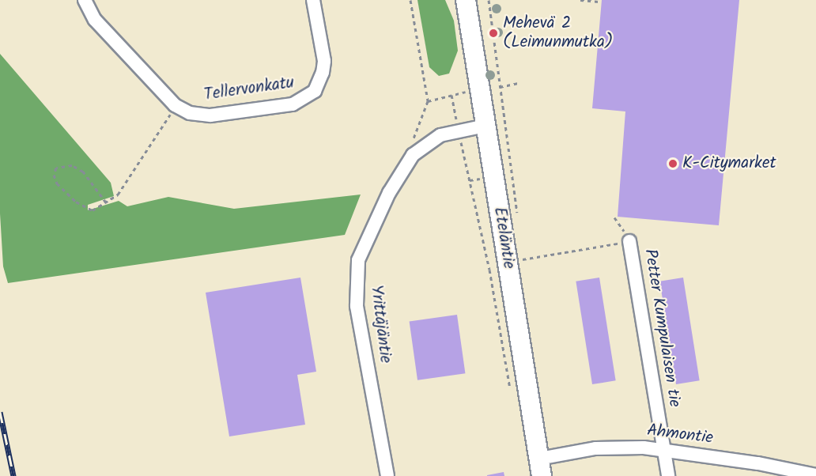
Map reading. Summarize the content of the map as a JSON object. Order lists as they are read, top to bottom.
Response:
{
  "streets": {
    "street": [
      "Tellervonkatu",
      "Eteläntie",
      "Yrittäjäntie",
      "Petter Kumpulaisen tie",
      "Ahmontie"
    ]
  },
  "crossings": [
    ["Eteläntie", "Yrittäjäntie"],
    ["Eteläntie", "Ahmontie"],
    ["Petter Kumpulaisen tie", "Ahmontie"]
  ],
  "places": ["Mehevä 2 (Leimunmutka)", "K-Citymarket"]
}
